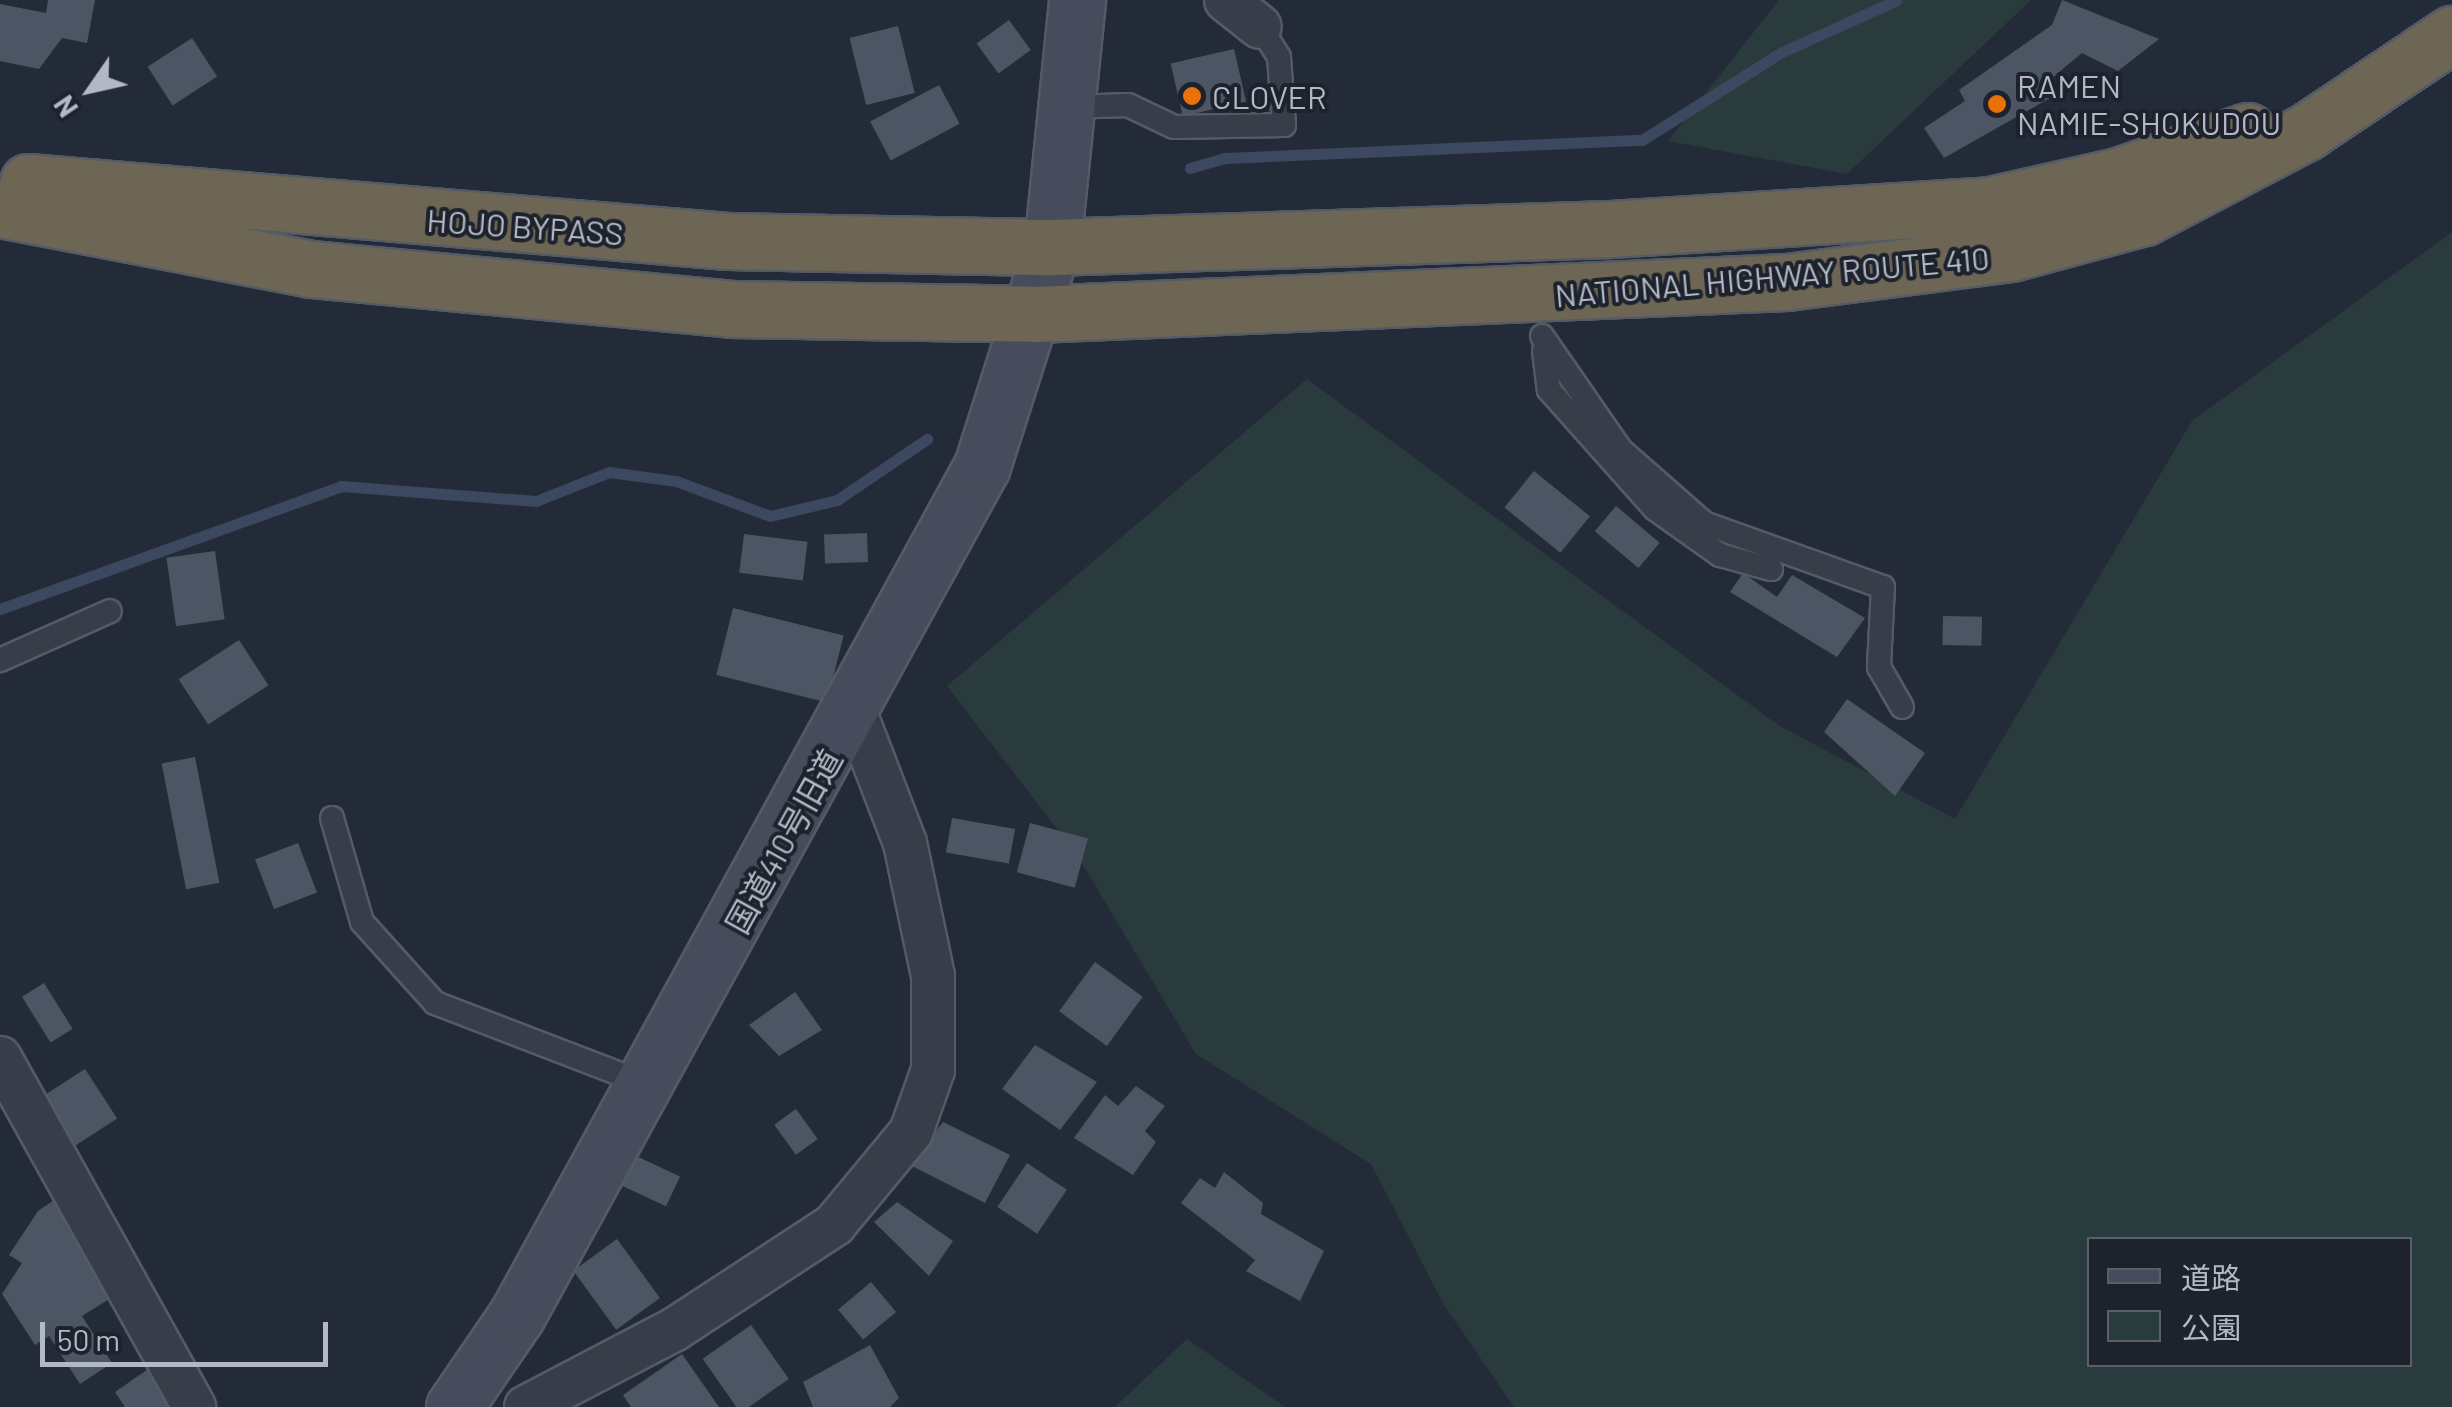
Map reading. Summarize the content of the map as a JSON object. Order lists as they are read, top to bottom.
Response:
{
  "streets": {
    "highway": ["HOJO BYPASS", "NATIONAL HIGHWAY ROUTE 410"],
    "street": ["国道410号旧道"]
  },
  "crossings": [
    ["HOJO BYPASS", "NATIONAL HIGHWAY ROUTE 410"],
    ["HOJO BYPASS", "国道410号旧道"],
    ["NATIONAL HIGHWAY ROUTE 410", "国道410号旧道"]
  ],
  "places": ["CLOVER", "RAMEN NAMIE-SHOKUDOU"],
  "legend": ["道路", "公園"],
  "scale_bar": "50 m",
  "north": "bottom left"
}
